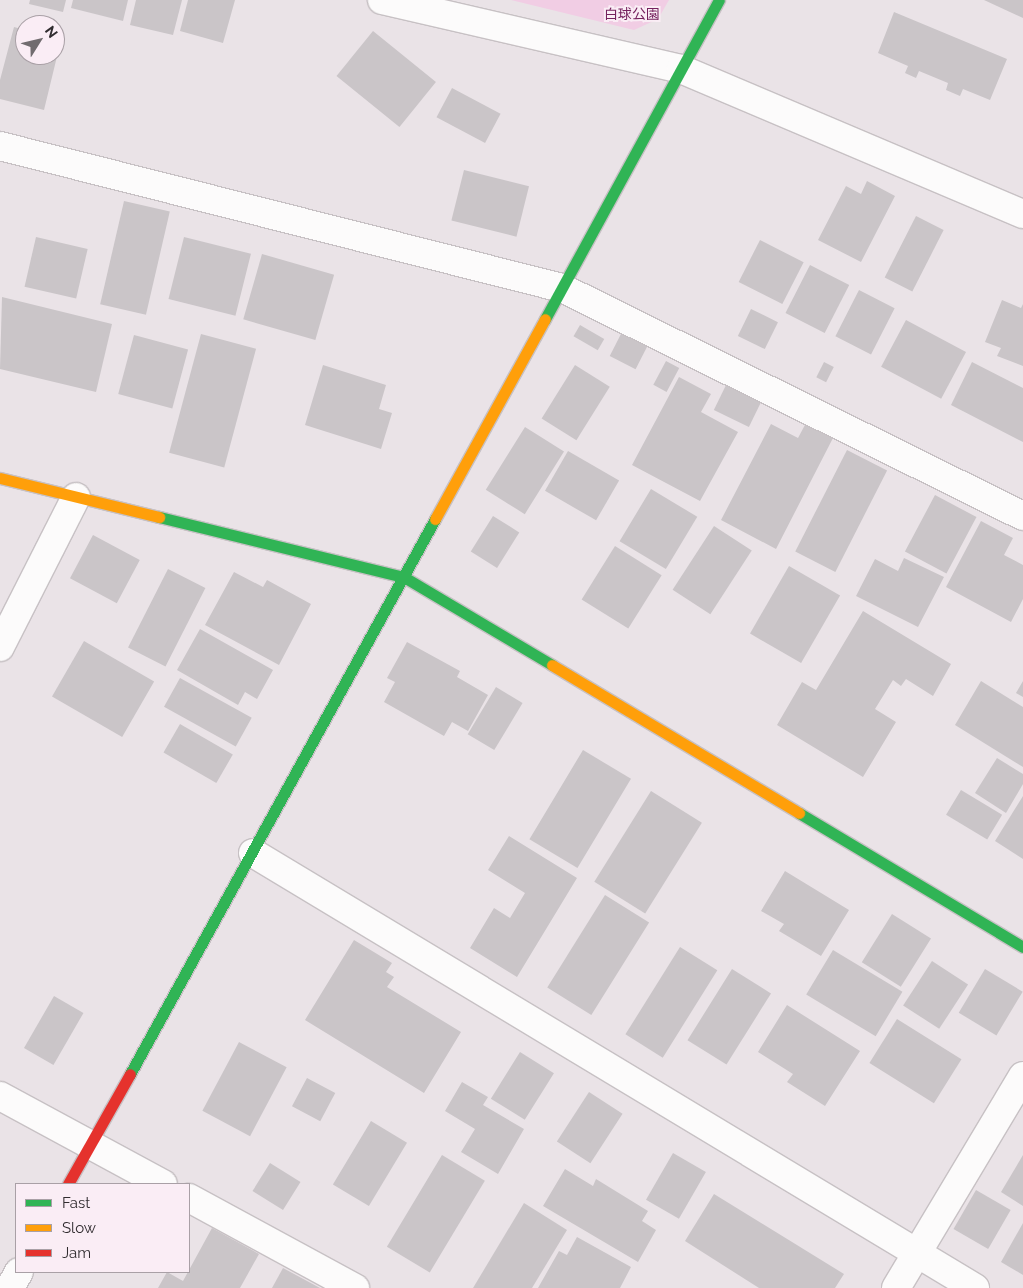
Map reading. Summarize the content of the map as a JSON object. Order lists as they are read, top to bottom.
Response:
{
  "parks": ["白球公園"],
  "legend": ["Fast", "Slow", "Jam"],
  "north": "top right"
}
